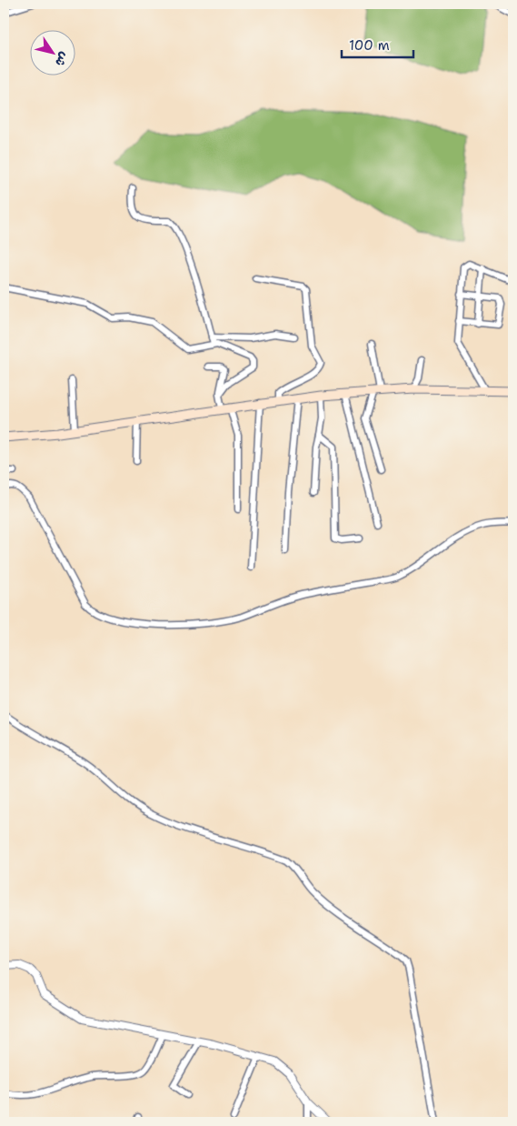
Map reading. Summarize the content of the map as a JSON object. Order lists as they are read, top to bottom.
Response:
{
  "scale_bar": "100 m",
  "north": "bottom right"
}
